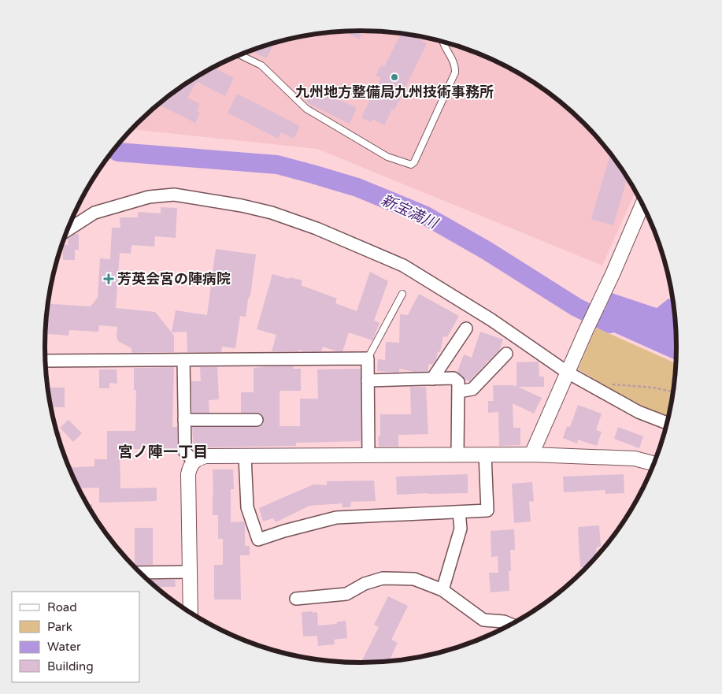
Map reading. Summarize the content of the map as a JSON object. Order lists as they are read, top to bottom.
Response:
{
  "districts": ["宮ノ陣一丁目"],
  "water": ["新宝満川"],
  "places": {
    "other": ["九州地方整備局九州技術事務所"],
    "health": ["芳英会宮の陣病院"]
  },
  "legend": [
    "Road",
    "Park",
    "Water",
    "Building"
  ]
}
